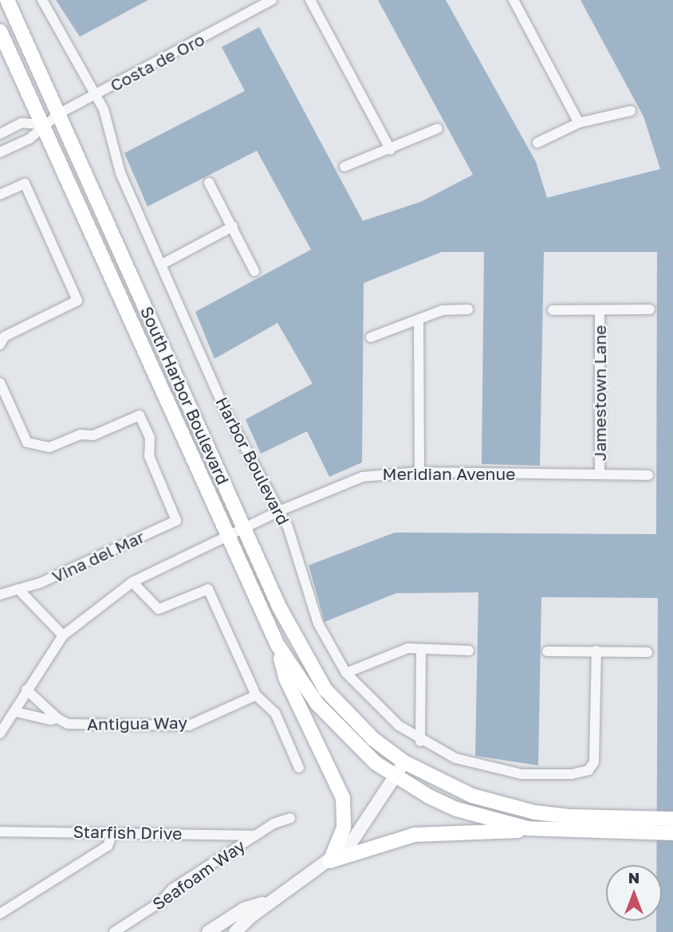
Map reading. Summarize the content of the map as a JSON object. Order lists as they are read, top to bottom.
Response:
{
  "streets": {
    "main road": ["South Harbor Boulevard"],
    "street": [
      "Costa de Oro",
      "Jamestown Lane",
      "Harbor Boulevard",
      "Meridian Avenue",
      "Vina del Mar",
      "Antigua Way",
      "Starfish Drive",
      "Seafoam Way"
    ]
  },
  "crossings": [
    ["Costa de Oro", "South Harbor Boulevard"],
    ["Costa de Oro", "Harbor Boulevard"],
    ["Jamestown Lane", "Meridian Avenue"],
    ["South Harbor Boulevard", "Meridian Avenue"],
    ["Harbor Boulevard", "Meridian Avenue"],
    ["Meridian Avenue", "Antigua Way"],
    ["Starfish Drive", "Seafoam Way"]
  ],
  "north": "top"
}
